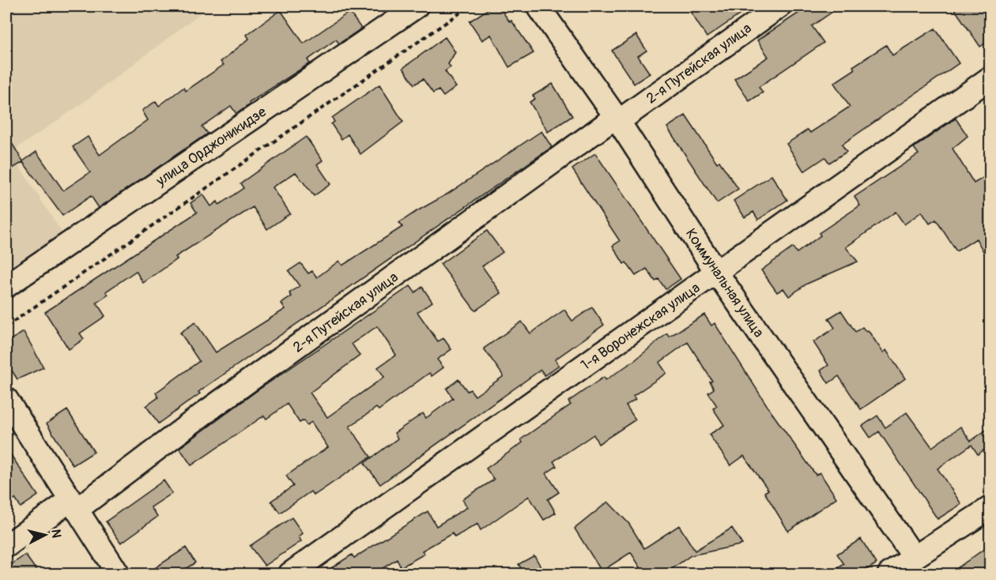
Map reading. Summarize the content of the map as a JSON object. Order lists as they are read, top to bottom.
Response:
{
  "streets": {
    "street": [
      "2-я Путейская улица",
      "улица Орджоникидзе",
      "Коммунальная улица",
      "1-я Воронежская улица"
    ]
  },
  "crossings": [
    ["2-я Путейская улица", "Коммунальная улица"],
    ["Коммунальная улица", "1-я Воронежская улица"]
  ],
  "north": "right"
}
